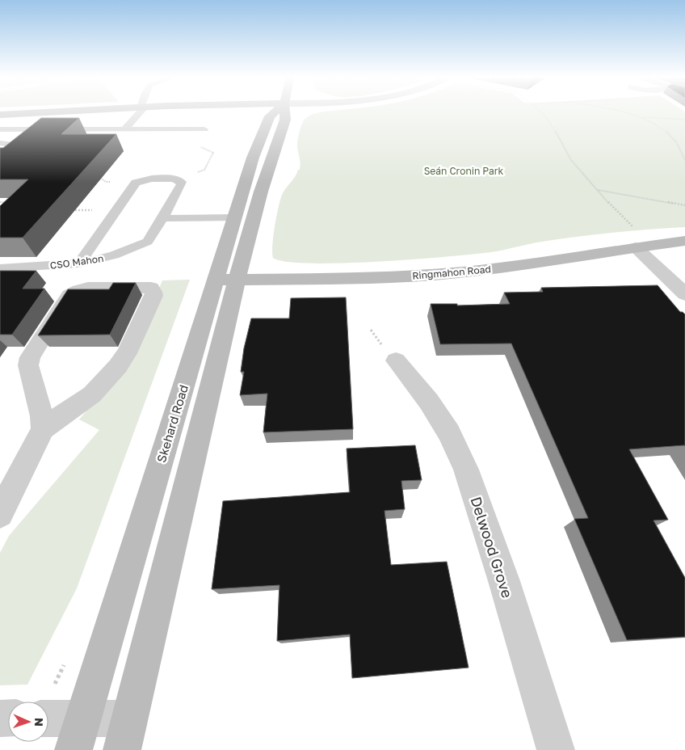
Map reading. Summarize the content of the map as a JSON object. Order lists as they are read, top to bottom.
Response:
{
  "streets": {
    "street": ["Ringmahon Road", "Skehard Road", "Delwood Grove"],
    "lane": ["CSO Mahon"]
  },
  "crossings": [
    ["Ringmahon Road", "Skehard Road"]
  ],
  "parks": ["Seán Cronin Park"],
  "north": "right"
}
